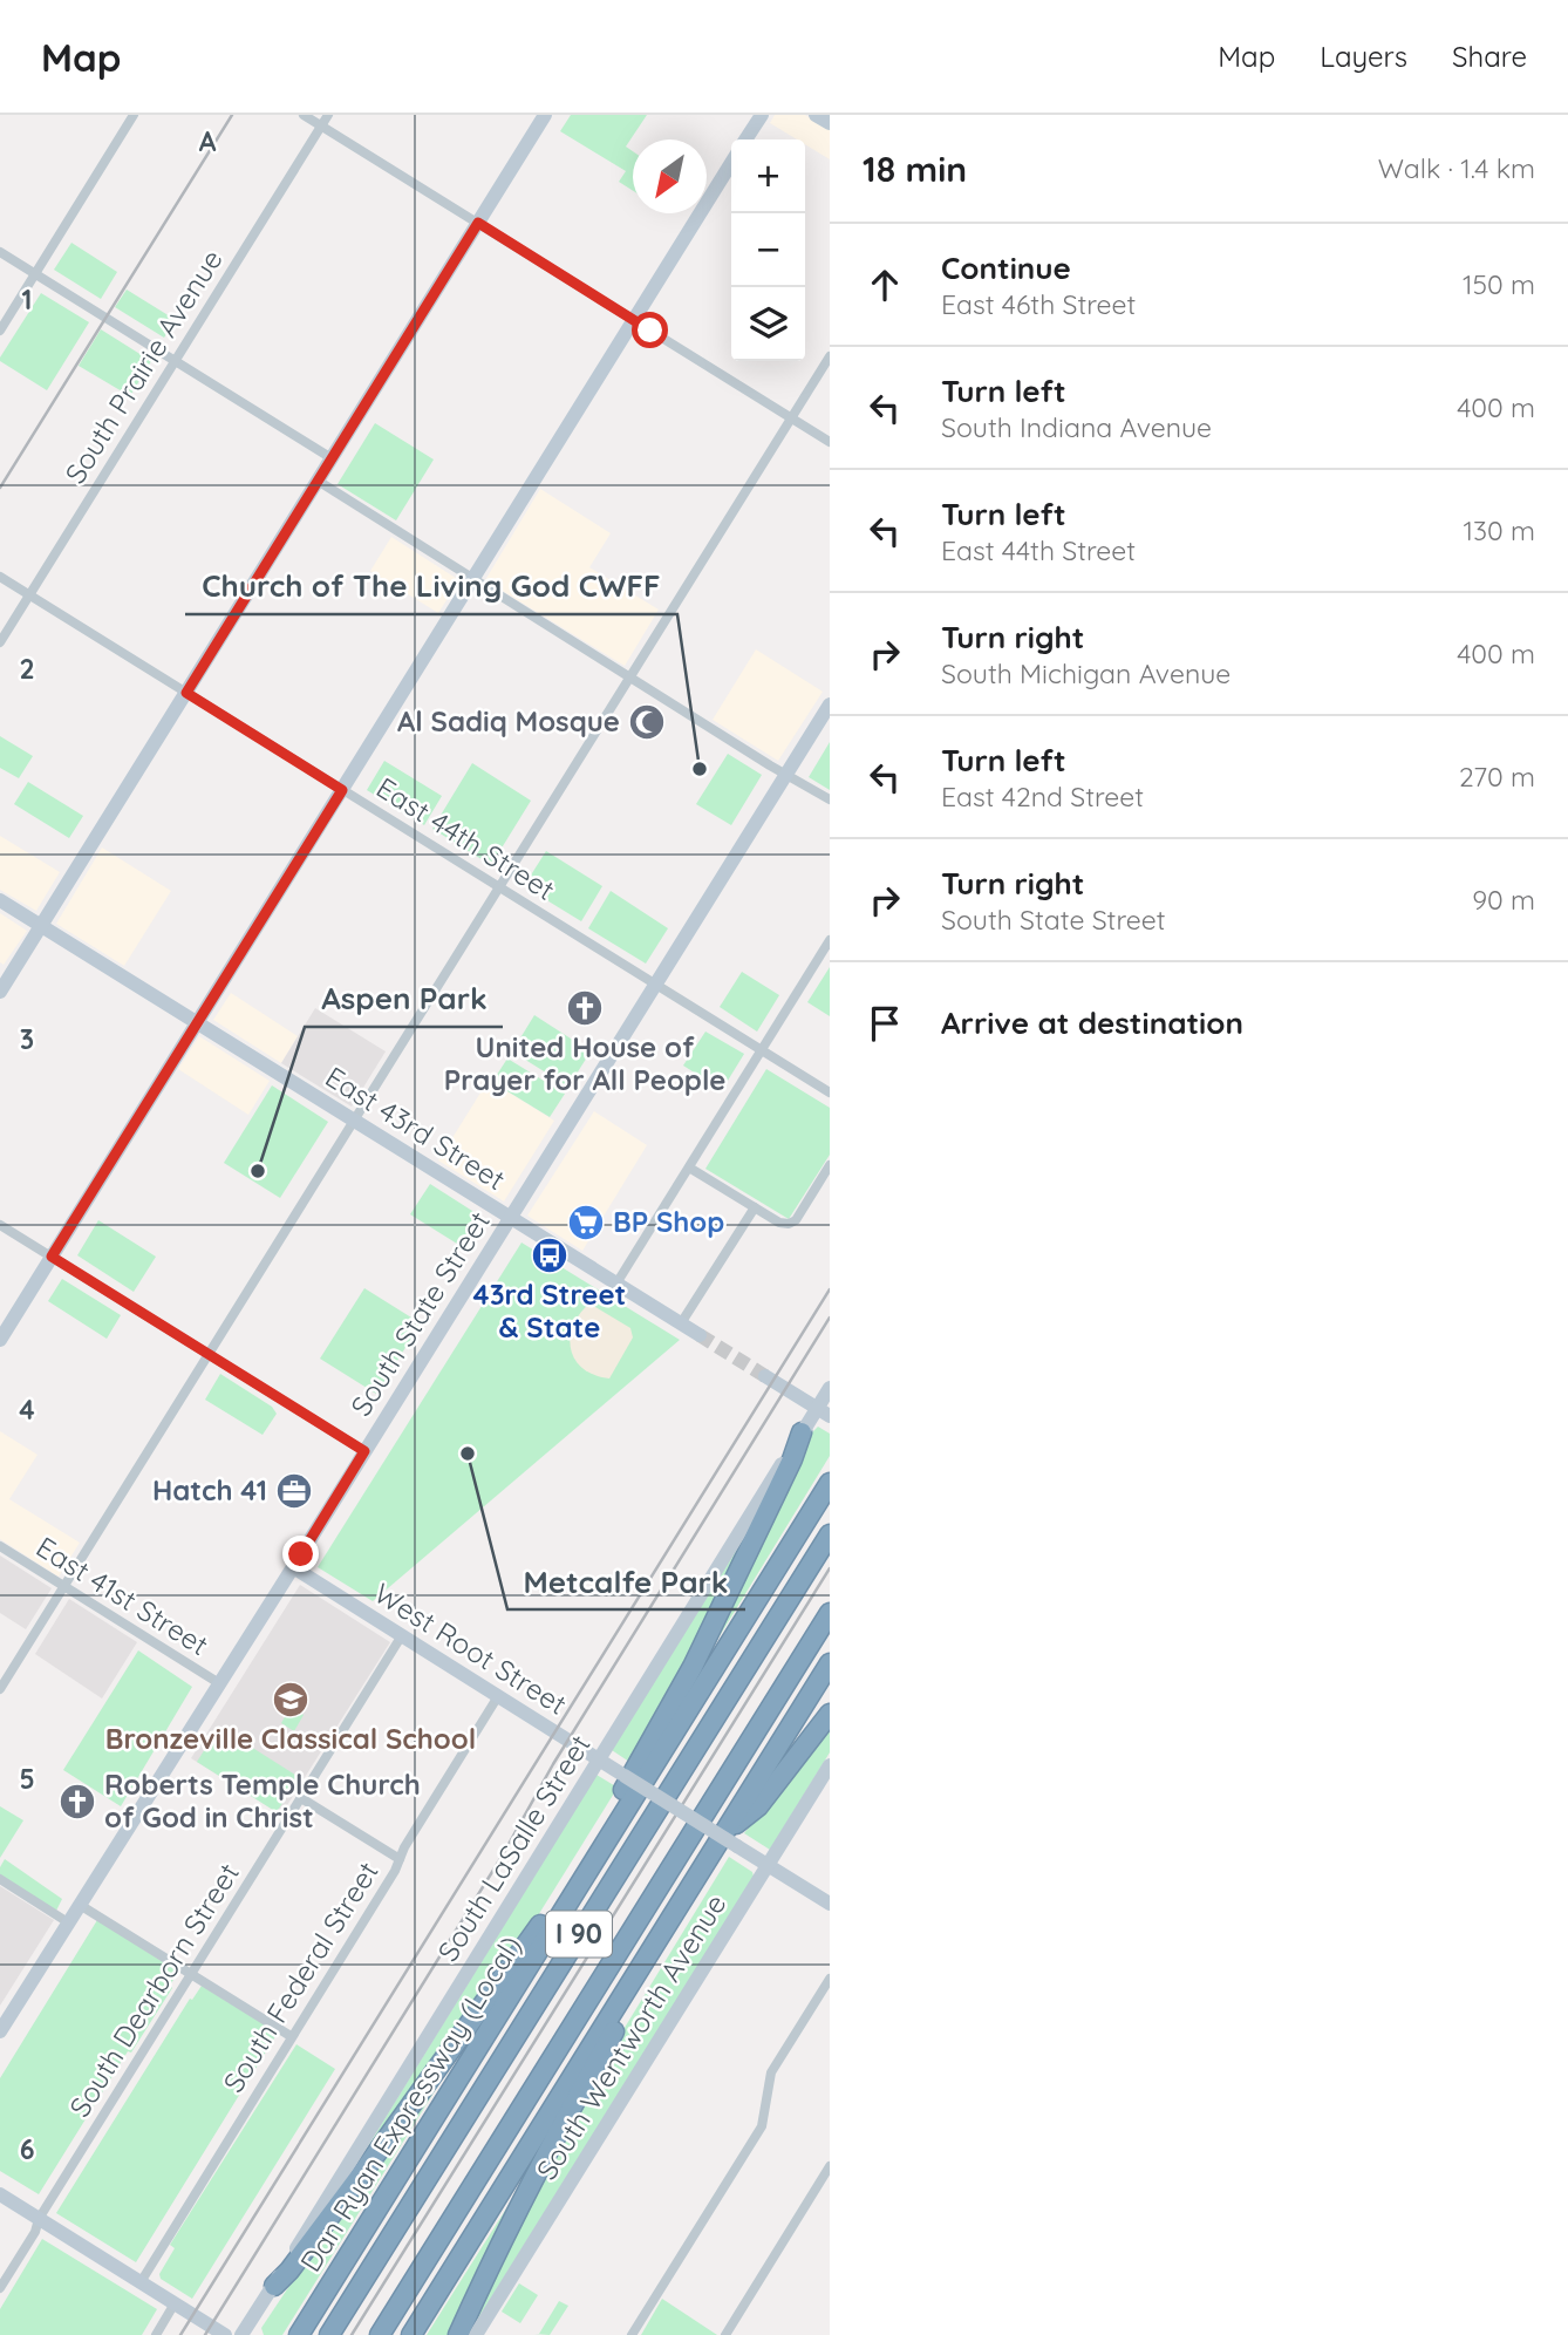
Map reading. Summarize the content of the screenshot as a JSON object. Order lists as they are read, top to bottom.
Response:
{
  "streets": {
    "highway": ["I 90", "Dan Ryan Expressway (Local)"],
    "street": [
      "South Prairie Avenue",
      "East 44th Street",
      "East 43rd Street",
      "South State Street",
      "East 41st Street",
      "West Root Street",
      "South LaSalle Street",
      "South Federal Street",
      "South Dearborn Street",
      "South Wentworth Avenue"
    ]
  },
  "crossings": [
    ["South Prairie Avenue", "East 44th Street"],
    ["East 44th Street", "South State Street"],
    ["East 43rd Street", "South State Street"],
    ["South State Street", "East 41st Street"],
    ["South State Street", "West Root Street"],
    ["West Root Street", "South LaSalle Street"],
    ["West Root Street", "I 90"],
    ["West Root Street", "South Federal Street"],
    ["West Root Street", "South Dearborn Street"],
    ["West Root Street", "South Wentworth Avenue"]
  ],
  "places": {
    "mosque": ["Al Sadiq Mosque"],
    "other": ["Church of The Living God CWFF", "Aspen Park", "Metcalfe Park"],
    "church": ["United House of Prayer for All People", "Roberts Temple Church of God in Christ"],
    "supermarket": ["BP Shop"],
    "bus stop": ["43rd Street & State"],
    "office": ["Hatch 41"],
    "school or university": ["Bronzeville Classical School"]
  },
  "north": "bottom left",
  "page": {
    "header": "Map",
    "nav": ["Map", "Layers", "Share"],
    "heading": ["18 min", "Walk · 1.4 km"],
    "map_buttons": ["+", "−"],
    "list": [
      ["Continue", "East 46th Street", "150 m"],
      ["Turn left", "South Indiana Avenue", "400 m"],
      ["Turn left", "East 44th Street", "130 m"],
      ["Turn right", "South Michigan Avenue", "400 m"],
      ["Turn left", "East 42nd Street", "270 m"],
      ["Turn right", "South State Street", "90 m"],
      "Arrive at destination"
    ]
  },
  "grid": {
    "columns": ["A"],
    "rows": [
      "1",
      "2",
      "3",
      "4",
      "5",
      "6"
    ]
  }
}
